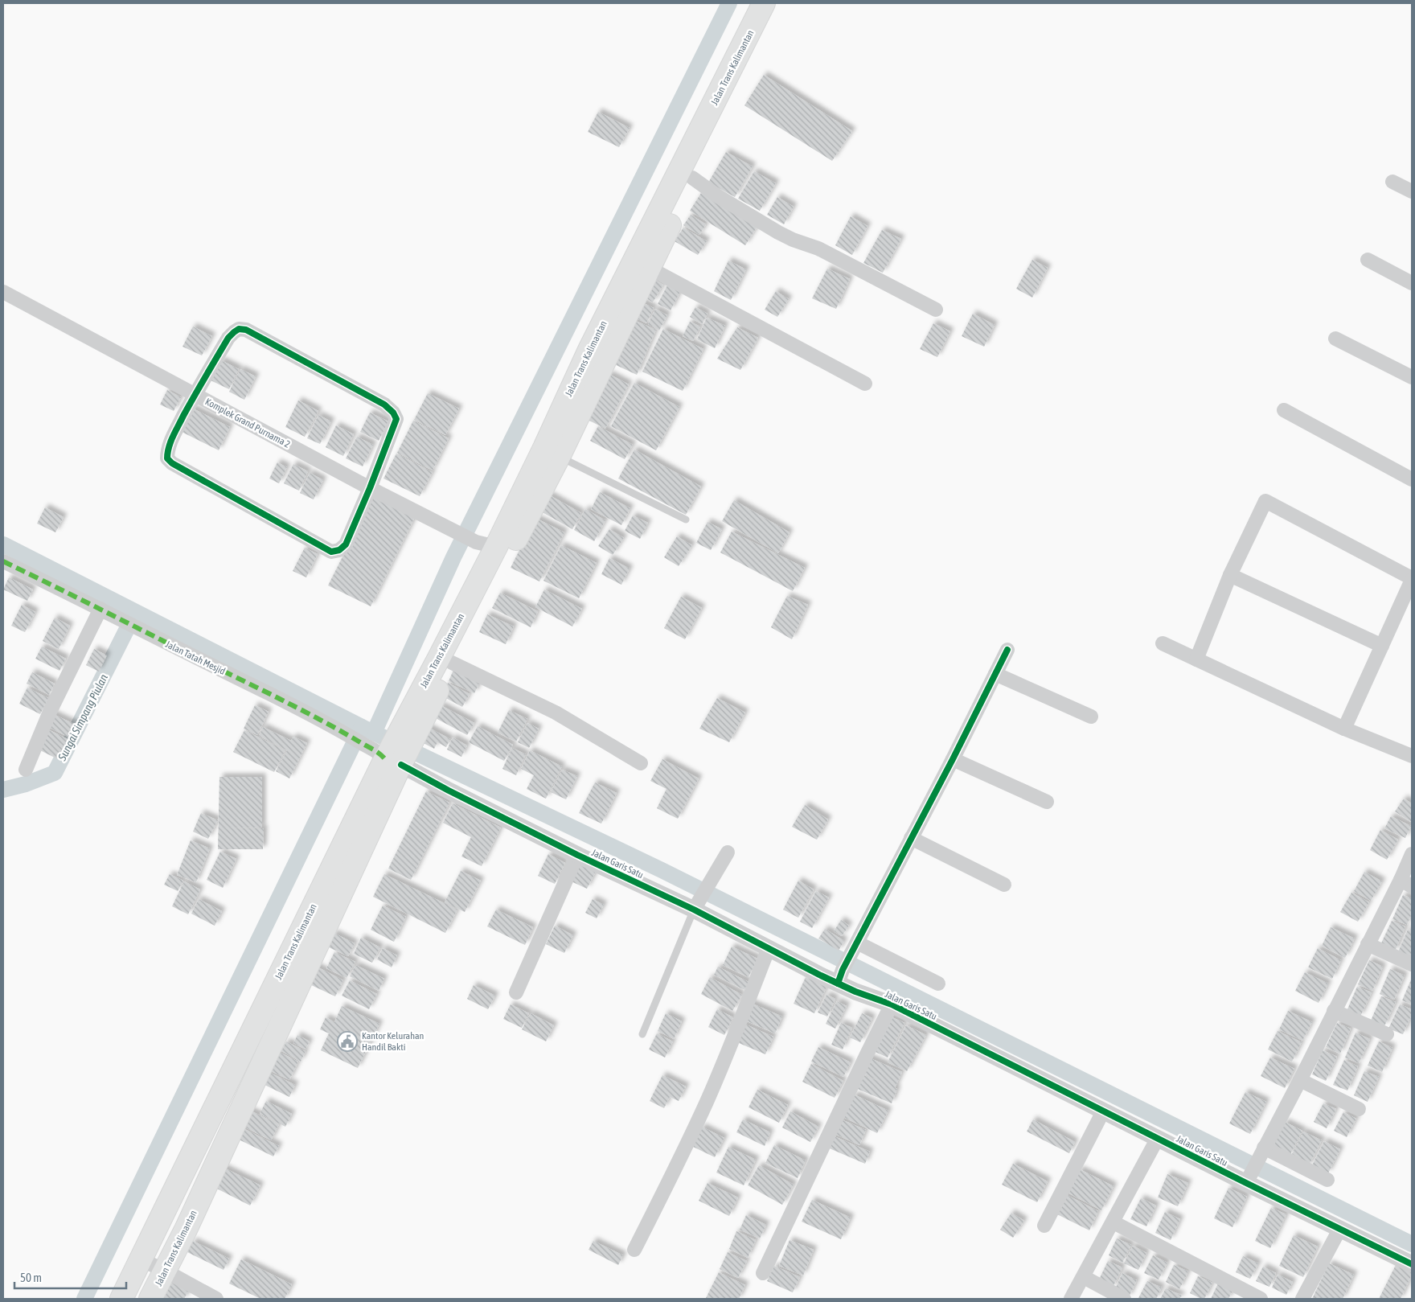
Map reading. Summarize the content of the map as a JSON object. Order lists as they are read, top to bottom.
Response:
{
  "streets": {
    "highway": ["Jalan Trans Kalimantan"],
    "street": ["Komplek Grand Purnama 2", "Jalan Tatah Mesjid", "Jalan Garis Satu"]
  },
  "crossings": [
    ["Jalan Trans Kalimantan", "Komplek Grand Purnama 2"],
    ["Jalan Trans Kalimantan", "Jalan Tatah Mesjid"],
    ["Jalan Trans Kalimantan", "Jalan Garis Satu"],
    ["Jalan Tatah Mesjid", "Jalan Garis Satu"]
  ],
  "water": ["Sungai Simpang Piulan"],
  "places": {
    "public building": ["Kantor Kelurahan Handil Bakti"]
  },
  "scale_bar": "50 m"
}
